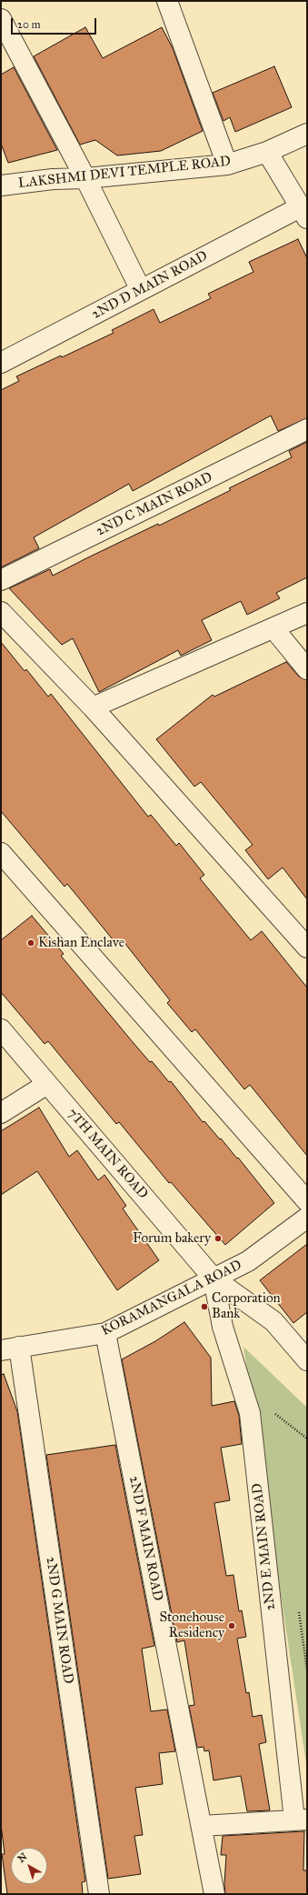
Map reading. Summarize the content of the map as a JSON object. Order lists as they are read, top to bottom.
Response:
{
  "streets": {
    "street": [
      "LAKSHMI DEVI TEMPLE ROAD",
      "2ND D MAIN ROAD",
      "2ND C MAIN ROAD",
      "7TH MAIN ROAD",
      "KORAMANGALA ROAD",
      "2ND F MAIN ROAD",
      "2ND E MAIN ROAD",
      "2ND G MAIN ROAD"
    ]
  },
  "crossings": [
    ["7TH MAIN ROAD", "KORAMANGALA ROAD"],
    ["7TH MAIN ROAD", "2ND E MAIN ROAD"],
    ["KORAMANGALA ROAD", "2ND F MAIN ROAD"],
    ["KORAMANGALA ROAD", "2ND E MAIN ROAD"],
    ["KORAMANGALA ROAD", "2ND G MAIN ROAD"]
  ],
  "places": [
    "Kishan Enclave",
    "Forum bakery",
    "Corporation Bank",
    "Stonehouse Residency"
  ],
  "scale_bar": "20 m",
  "north": "top left"
}
